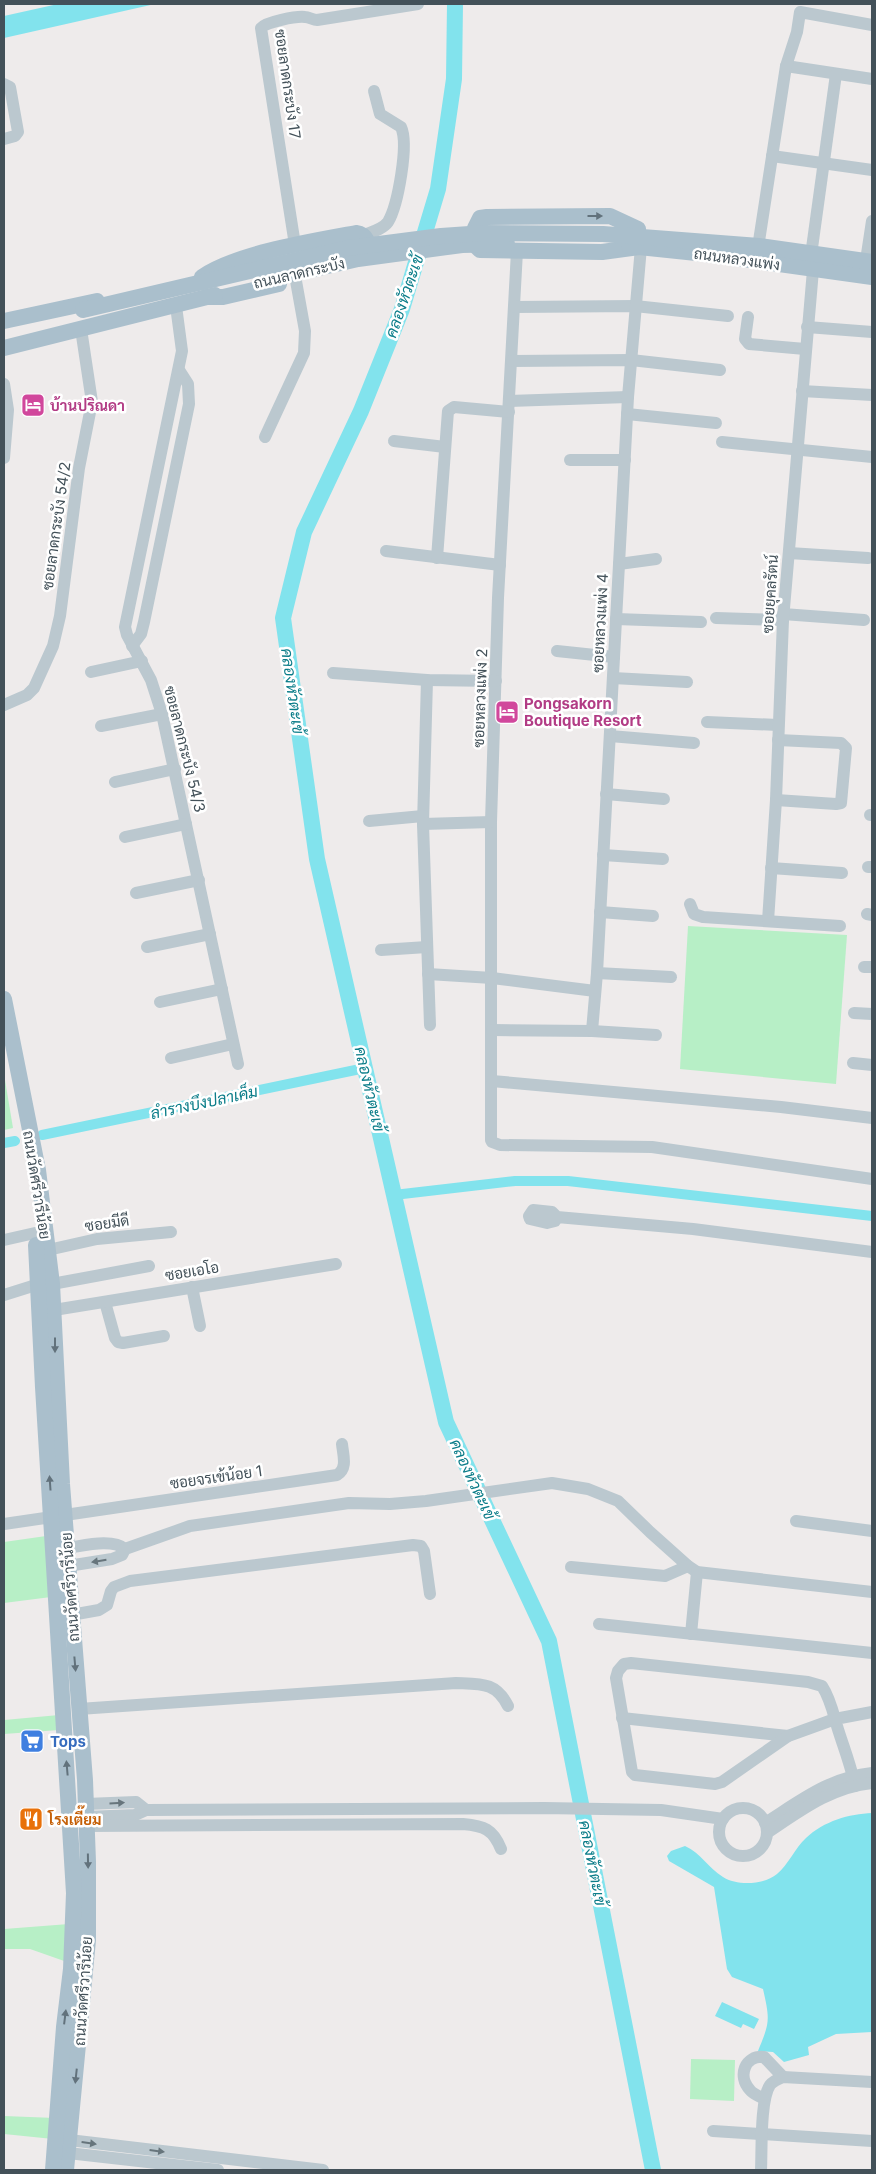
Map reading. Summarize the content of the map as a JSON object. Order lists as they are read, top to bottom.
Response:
{
  "streets": {
    "main road": ["ถนนหลวงแพ่ง", "ถนนลาดกระบัง", "ถนนวัดศรีวารีน้อย"],
    "street": [
      "ซอยลาดกระบัง 17",
      "ซอยลาดกระบัง 54/2",
      "ซอยยุคลรัตน์",
      "ซอยหลวงแพ่ง 4",
      "ซอยหลวงแพ่ง 2",
      "ซอยลาดกระบัง 54/3",
      "ซอยมีดี",
      "ซอยเอโอ",
      "ซอยจรเข้น้อย 1"
    ]
  },
  "crossings": [
    ["ถนนหลวงแพ่ง", "ถนนลาดกระบัง"],
    ["ถนนหลวงแพ่ง", "ซอยยุคลรัตน์"],
    ["ถนนหลวงแพ่ง", "ซอยหลวงแพ่ง 4"],
    ["ถนนลาดกระบัง", "ซอยลาดกระบัง 54/2"],
    ["ถนนลาดกระบัง", "ซอยลาดกระบัง 54/3"],
    ["ถนนวัดศรีวารีน้อย", "ซอยมีดี"],
    ["ถนนวัดศรีวารีน้อย", "ซอยเอโอ"],
    ["ถนนวัดศรีวารีน้อย", "ซอยจรเข้น้อย 1"]
  ],
  "water": ["คลองหัวตะเข้", "ลำรางบึงปลาเค็ม"],
  "places": {
    "hotel": ["บ้านปริณดา", "Pongsakorn Boutique Resort"],
    "supermarket": ["Tops"],
    "restaurant": ["โรงเตี๊ยม"]
  }
}
